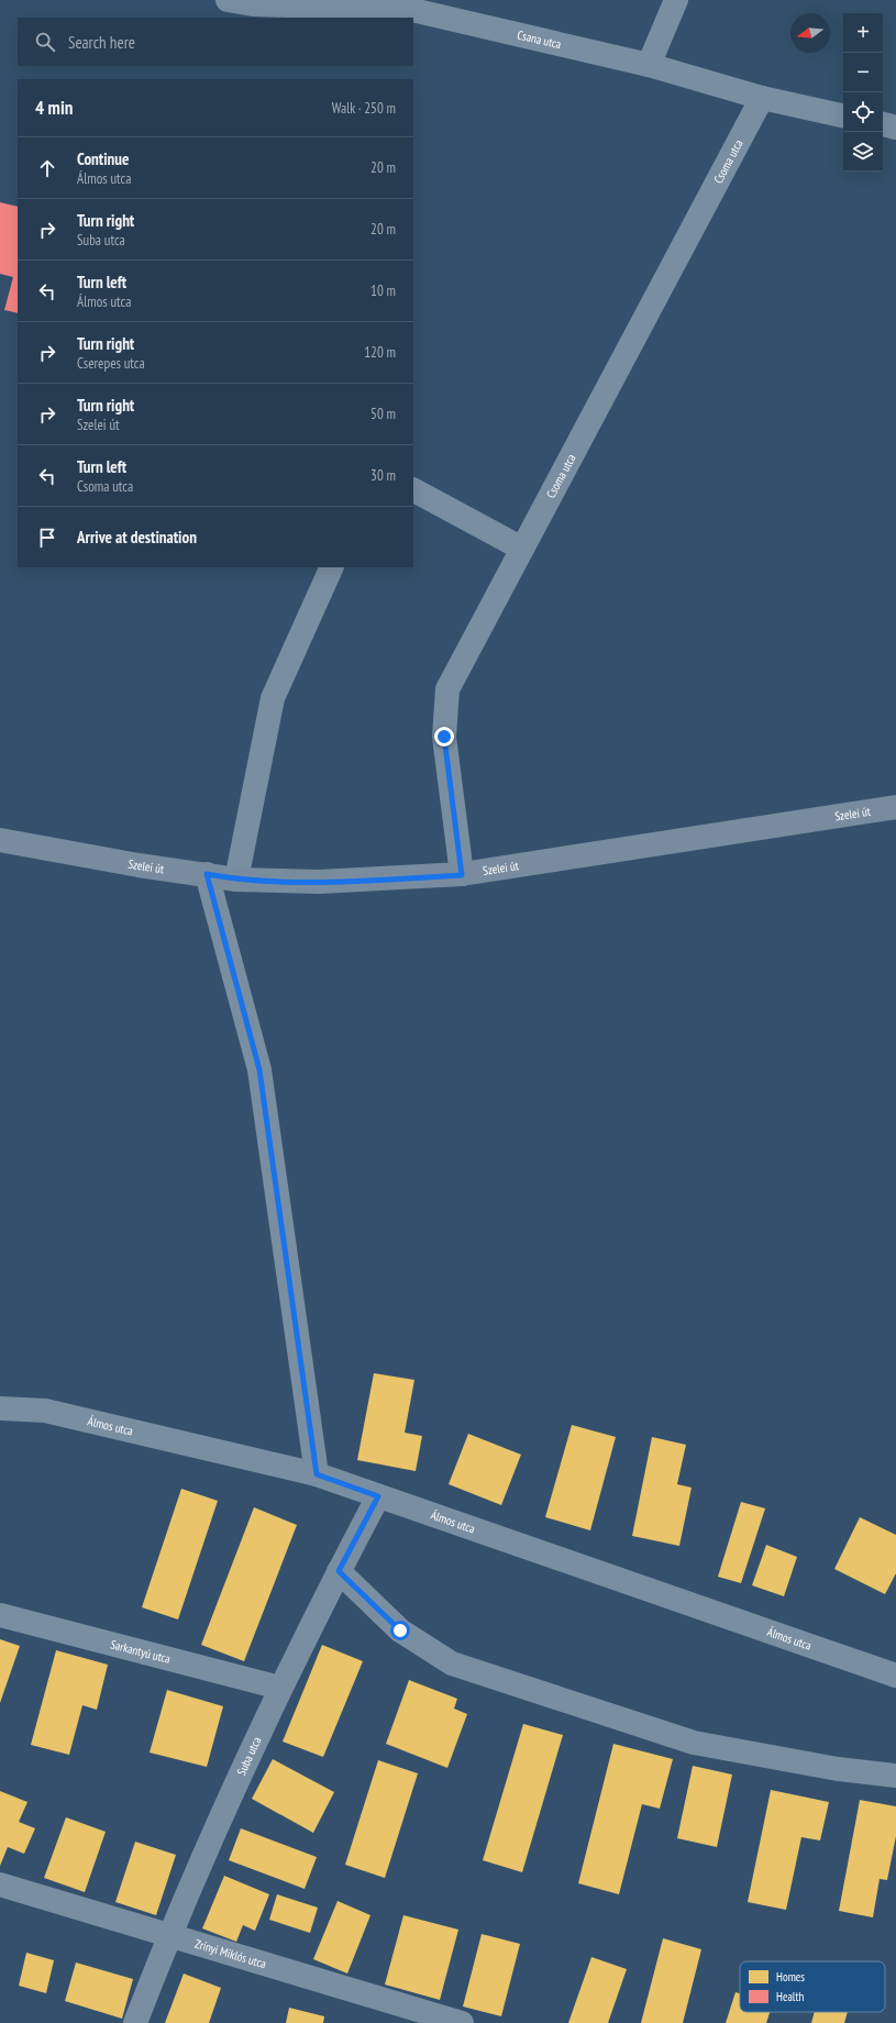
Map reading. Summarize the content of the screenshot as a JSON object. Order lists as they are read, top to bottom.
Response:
{
  "streets": {
    "main road": ["Szelei út"],
    "street": [
      "Csana utca",
      "Csoma utca",
      "Álmos utca",
      "Sarkantyú utca",
      "Suba utca",
      "Zrínyi Miklós utca"
    ]
  },
  "crossings": [
    ["Csana utca", "Csoma utca"],
    ["Csoma utca", "Szelei út"],
    ["Álmos utca", "Suba utca"],
    ["Sarkantyú utca", "Suba utca"],
    ["Suba utca", "Zrínyi Miklós utca"]
  ],
  "legend": ["Homes", "Health"],
  "north": "left",
  "page": {
    "map_buttons": ["+", "−"],
    "search": "Search here",
    "heading": ["4 min", "Walk · 250 m"],
    "list": [
      ["Continue", "Álmos utca", "20 m"],
      ["Turn right", "Suba utca", "20 m"],
      ["Turn left", "Álmos utca", "10 m"],
      ["Turn right", "Cserepes utca", "120 m"],
      ["Turn right", "Szelei út", "50 m"],
      ["Turn left", "Csoma utca", "30 m"],
      "Arrive at destination"
    ]
  }
}
